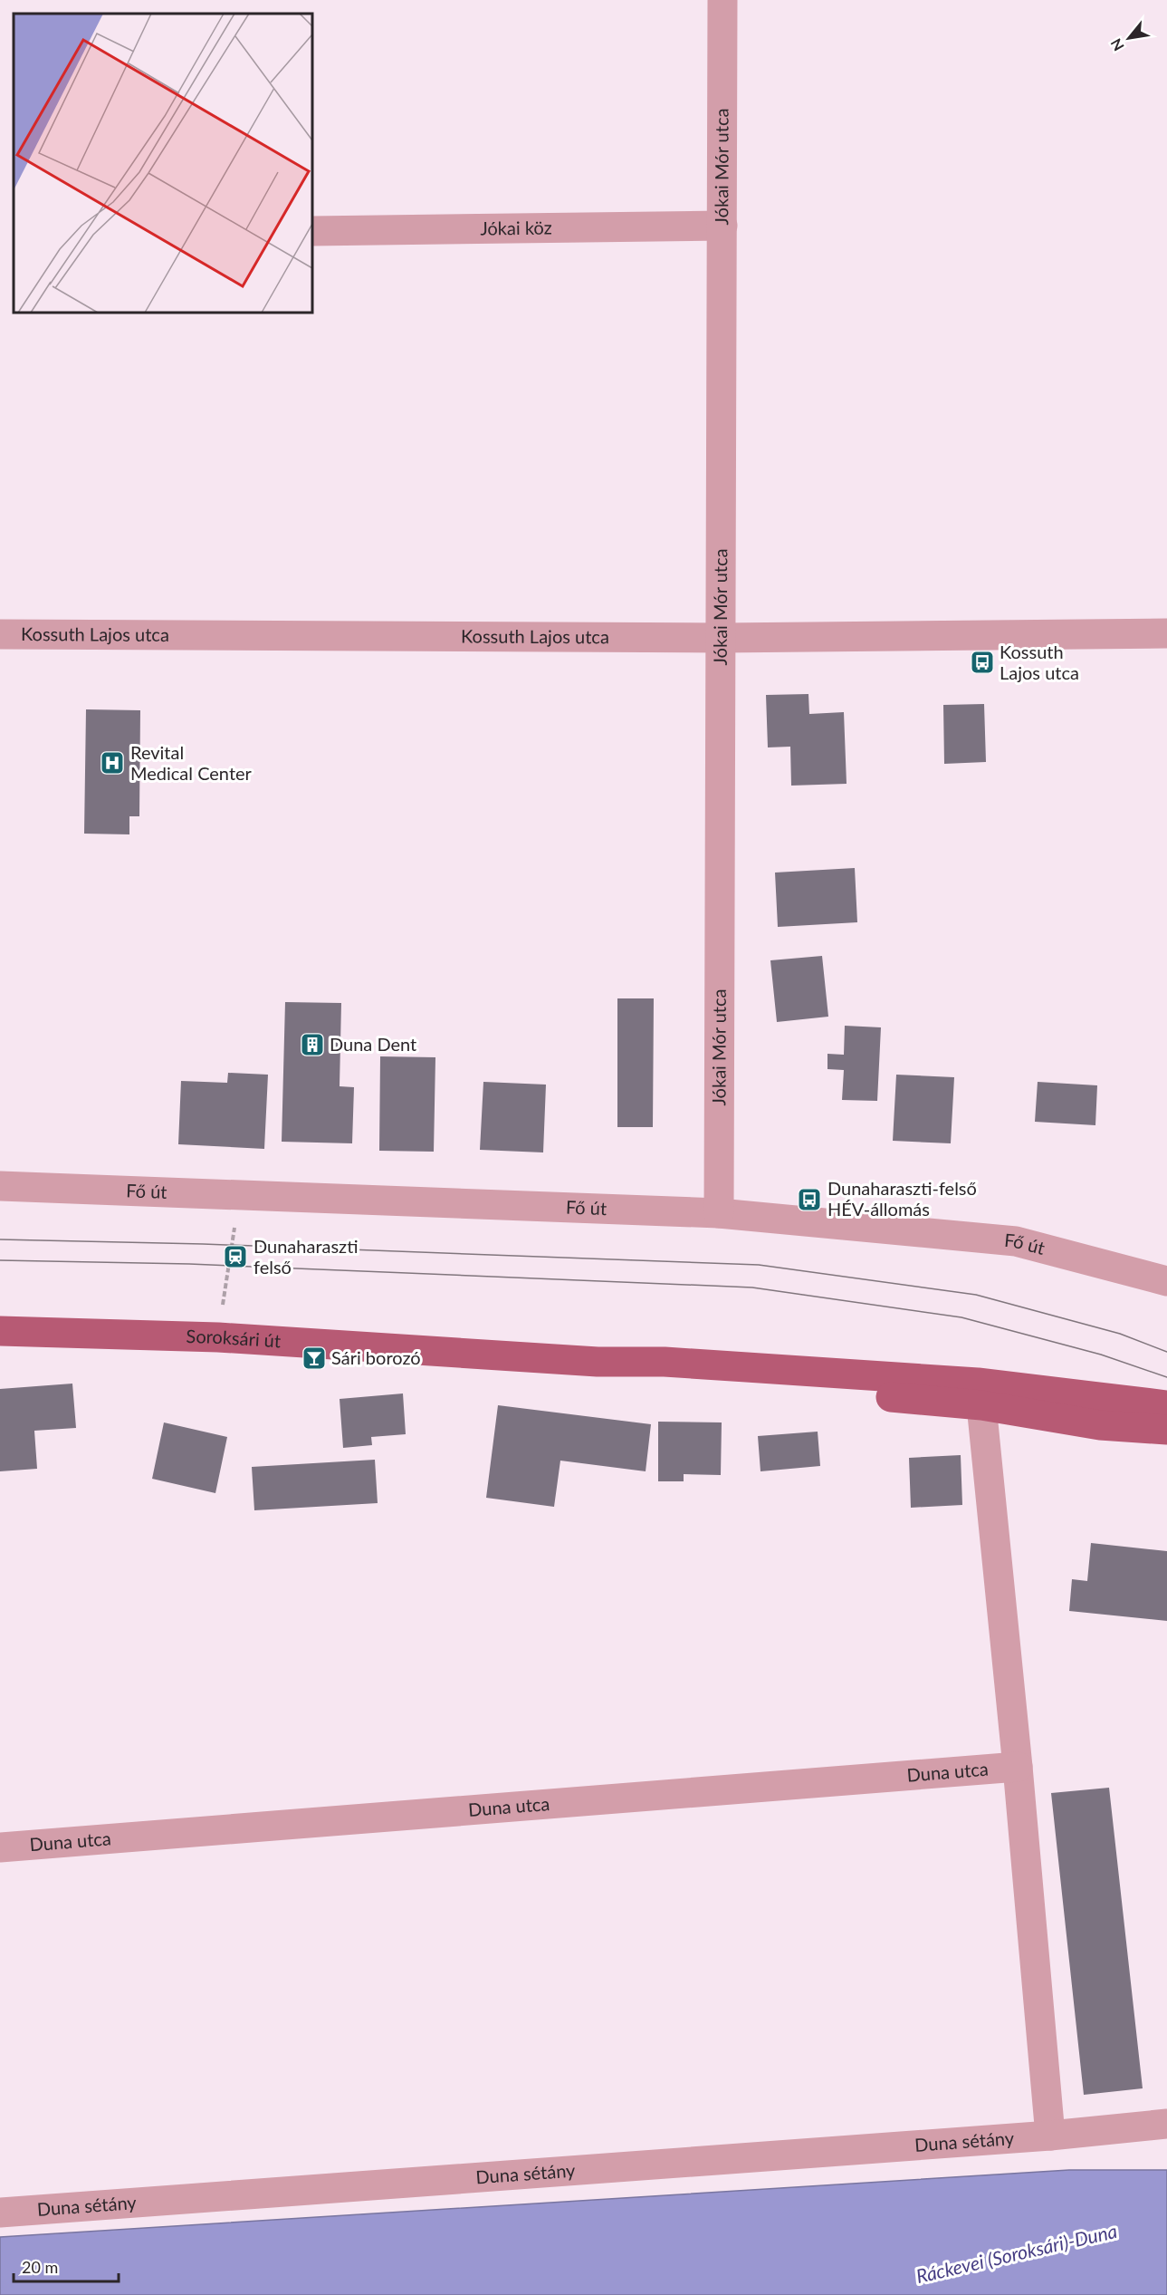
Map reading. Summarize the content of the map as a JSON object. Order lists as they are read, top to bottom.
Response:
{
  "streets": {
    "main road": ["Soroksári út"],
    "street": [
      "Jókai Mór utca",
      "Jókai köz",
      "Kossuth Lajos utca",
      "Fő út",
      "Duna utca",
      "Duna sétány"
    ]
  },
  "crossings": [
    ["Jókai Mór utca", "Jókai köz"],
    ["Jókai Mór utca", "Kossuth Lajos utca"],
    ["Jókai Mór utca", "Fő út"]
  ],
  "water": ["Ráckevei (Soroksári)-Duna"],
  "places": {
    "bus stop": ["Kossuth Lajos utca", "Dunaharaszti-felső HÉV-állomás"],
    "hospital": ["Revital Medical Center"],
    "building": ["Duna Dent"],
    "station": ["Dunaharaszti felső"],
    "bar": ["Sári borozó"]
  },
  "scale_bar": "20 m",
  "north": "bottom left"
}
